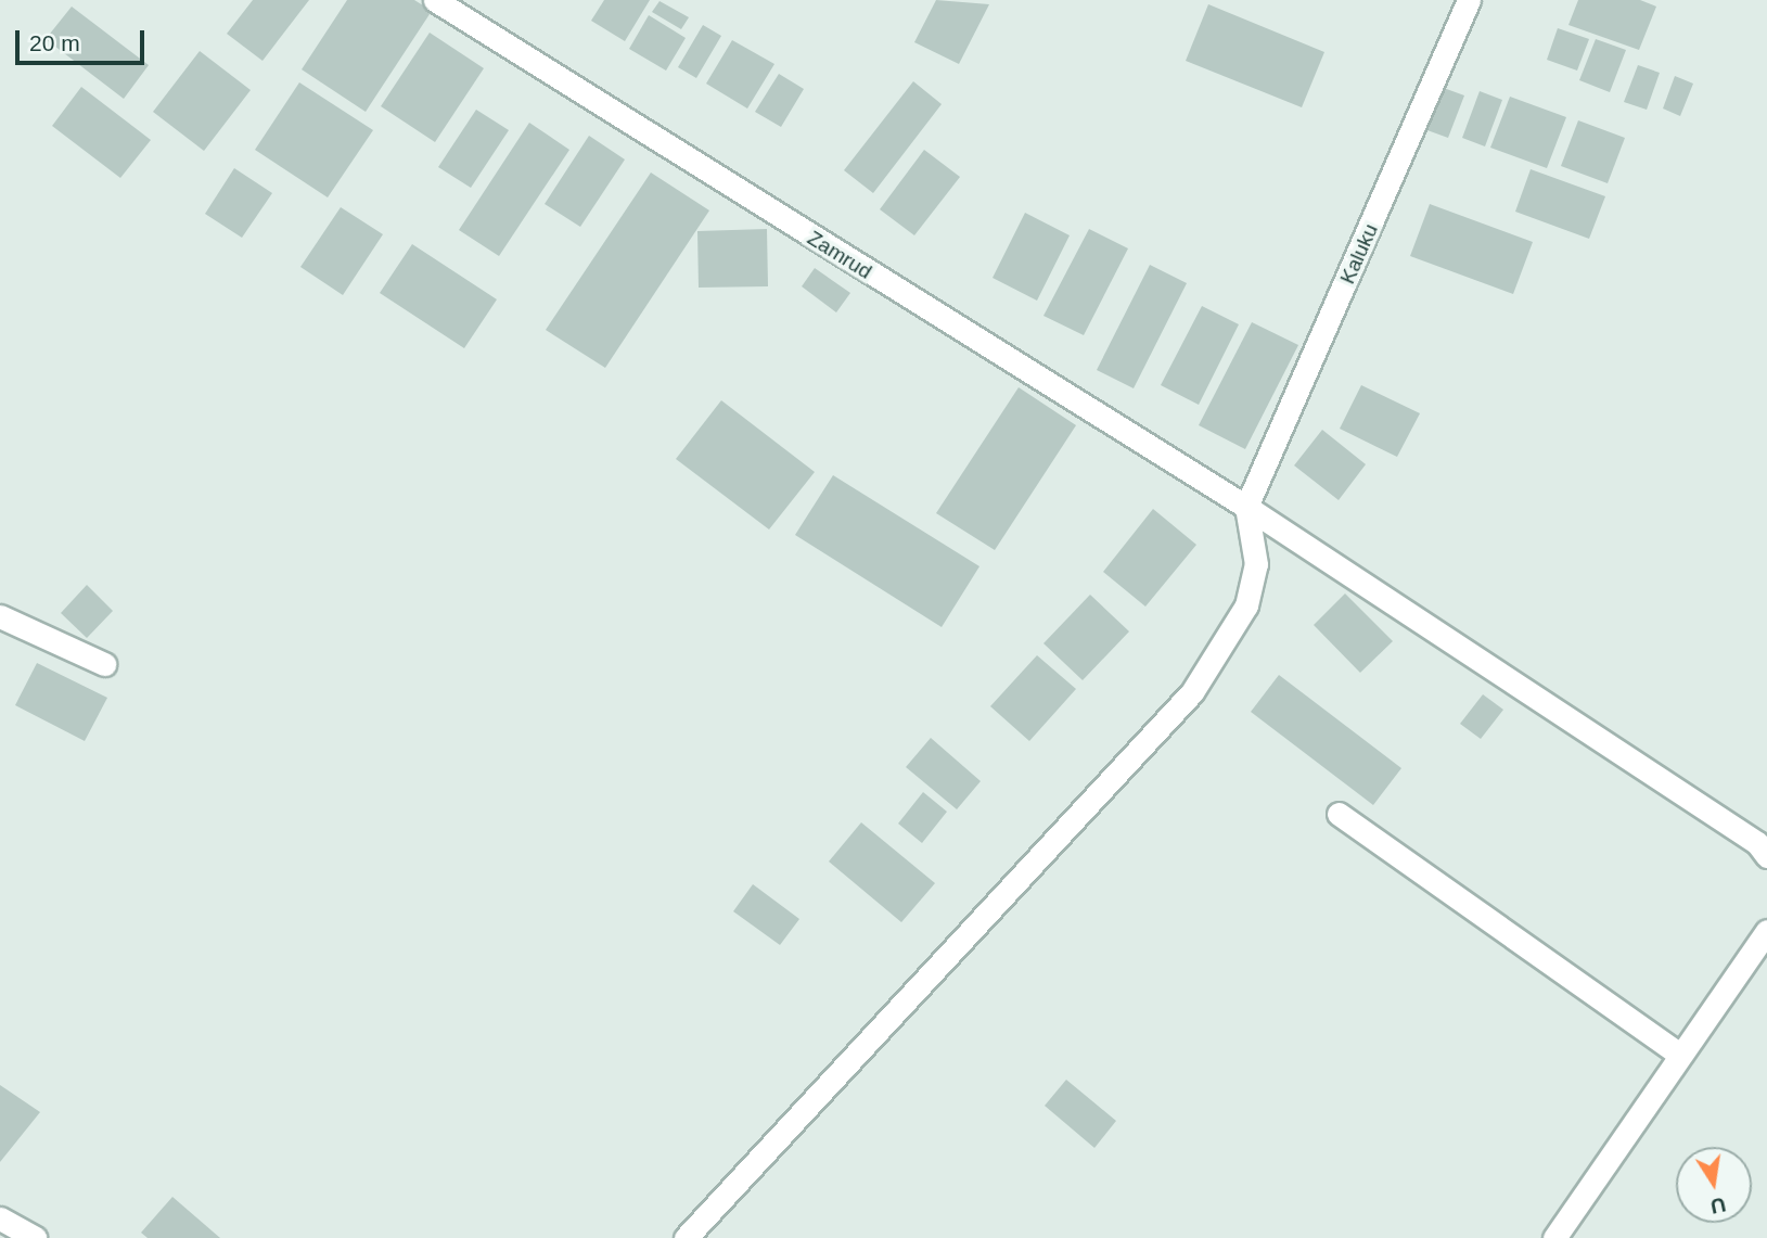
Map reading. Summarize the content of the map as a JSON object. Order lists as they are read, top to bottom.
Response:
{
  "streets": {
    "street": ["Kaluku", "Zamrud"]
  },
  "crossings": [
    ["Kaluku", "Zamrud"]
  ],
  "scale_bar": "20 m",
  "north": "bottom"
}
